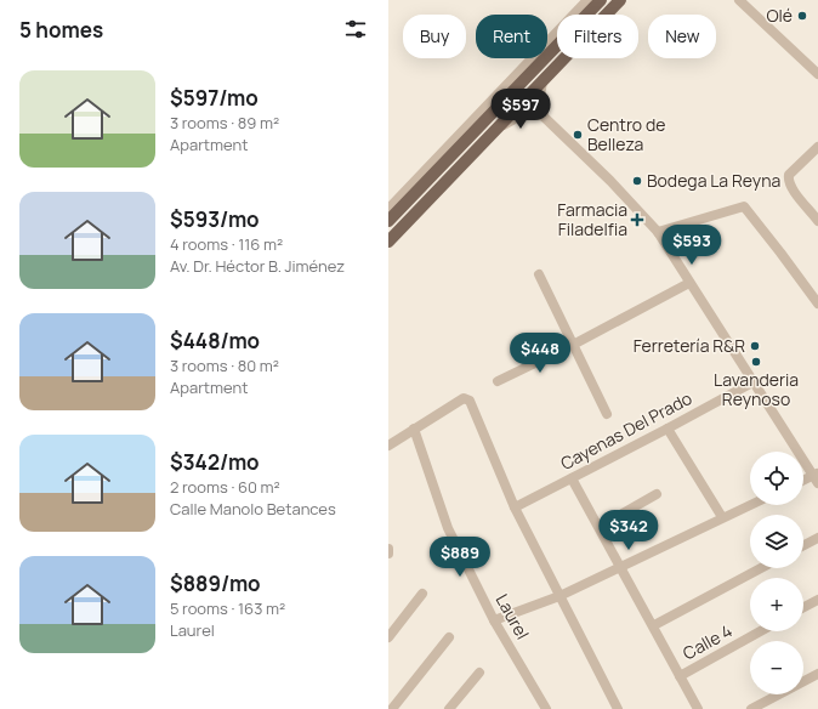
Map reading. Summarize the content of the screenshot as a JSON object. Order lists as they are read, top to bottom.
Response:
{
  "streets": {
    "street": ["Cayenas Del Prado", "Laurel", "Calle 4"]
  },
  "places": {
    "other": [
      "Olé",
      "Centro de Belleza",
      "Bodega La Reyna",
      "Ferretería R&R",
      "Lavanderia Reynoso"
    ],
    "health": ["Farmacia Filadelfia"]
  },
  "page": {
    "heading": "5 homes",
    "chip": [
      "Buy",
      "Rent",
      "Filters",
      "New"
    ],
    "list": [
      {
        "name": "$597/mo",
        "note": "3 rooms · 89 m² · Apartment"
      },
      {
        "name": "$593/mo",
        "note": "4 rooms · 116 m² · Av. Dr. Héctor B. Jiménez"
      },
      {
        "name": "$448/mo",
        "note": "3 rooms · 80 m² · Apartment"
      },
      {
        "name": "$342/mo",
        "note": "2 rooms · 60 m² · Calle Manolo Betances"
      },
      {
        "name": "$889/mo",
        "note": "5 rooms · 163 m² · Laurel"
      }
    ],
    "price": [
      "$597",
      "$593",
      "$448",
      "$342",
      "$889"
    ],
    "map_buttons": ["+", "−"]
  }
}
